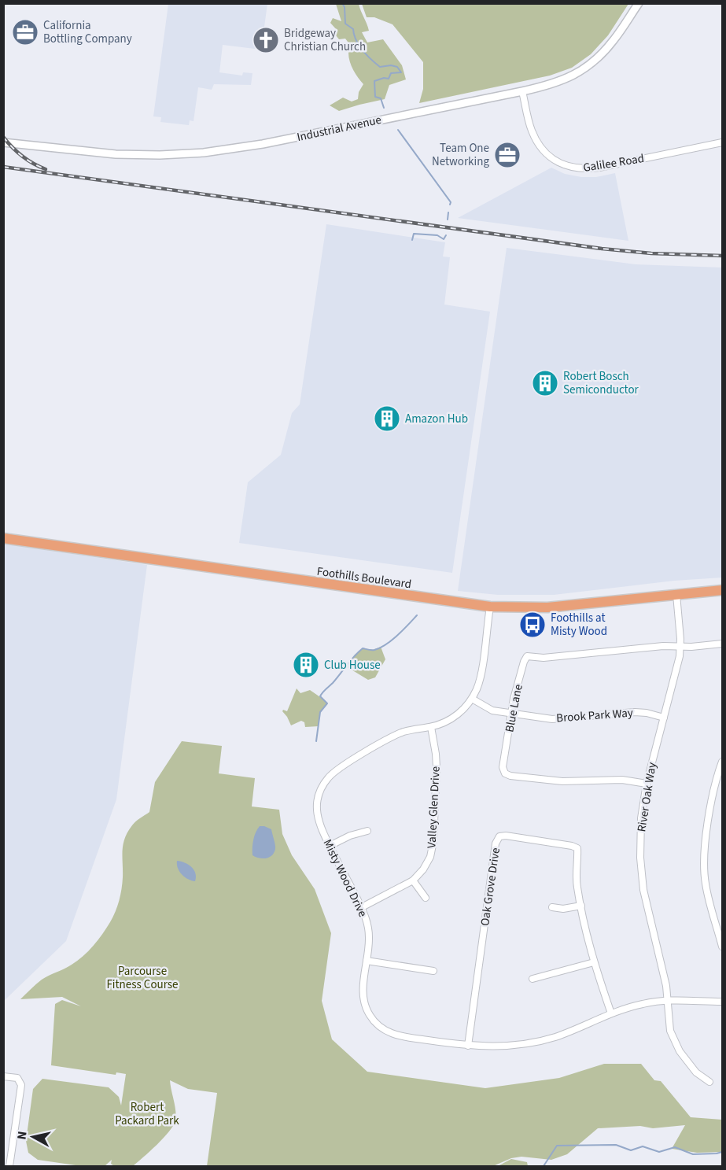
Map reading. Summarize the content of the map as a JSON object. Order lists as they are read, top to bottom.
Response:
{
  "streets": {
    "main road": ["Foothills Boulevard"],
    "street": [
      "Industrial Avenue",
      "Galilee Road",
      "Blue Lane",
      "Brook Park Way",
      "River Oak Way",
      "Valley Glen Drive",
      "Misty Wood Drive",
      "Oak Grove Drive"
    ]
  },
  "crossings": [
    ["Industrial Avenue", "Galilee Road"],
    ["Foothills Boulevard", "River Oak Way"],
    ["Foothills Boulevard", "Misty Wood Drive"],
    ["Blue Lane", "Brook Park Way"],
    ["Blue Lane", "River Oak Way"],
    ["Brook Park Way", "River Oak Way"],
    ["Brook Park Way", "Misty Wood Drive"],
    ["River Oak Way", "Misty Wood Drive"],
    ["Valley Glen Drive", "Misty Wood Drive"],
    ["Misty Wood Drive", "Oak Grove Drive"]
  ],
  "parks": ["Parcourse Fitness Course", "Robert Packard Park"],
  "places": {
    "office": ["California Bottling Company", "Team One Networking"],
    "church": ["Bridgeway Christian Church"],
    "building": ["Robert Bosch Semiconductor", "Amazon Hub", "Club House"],
    "bus stop": ["Foothills at Misty Wood"]
  },
  "north": "left"
}
